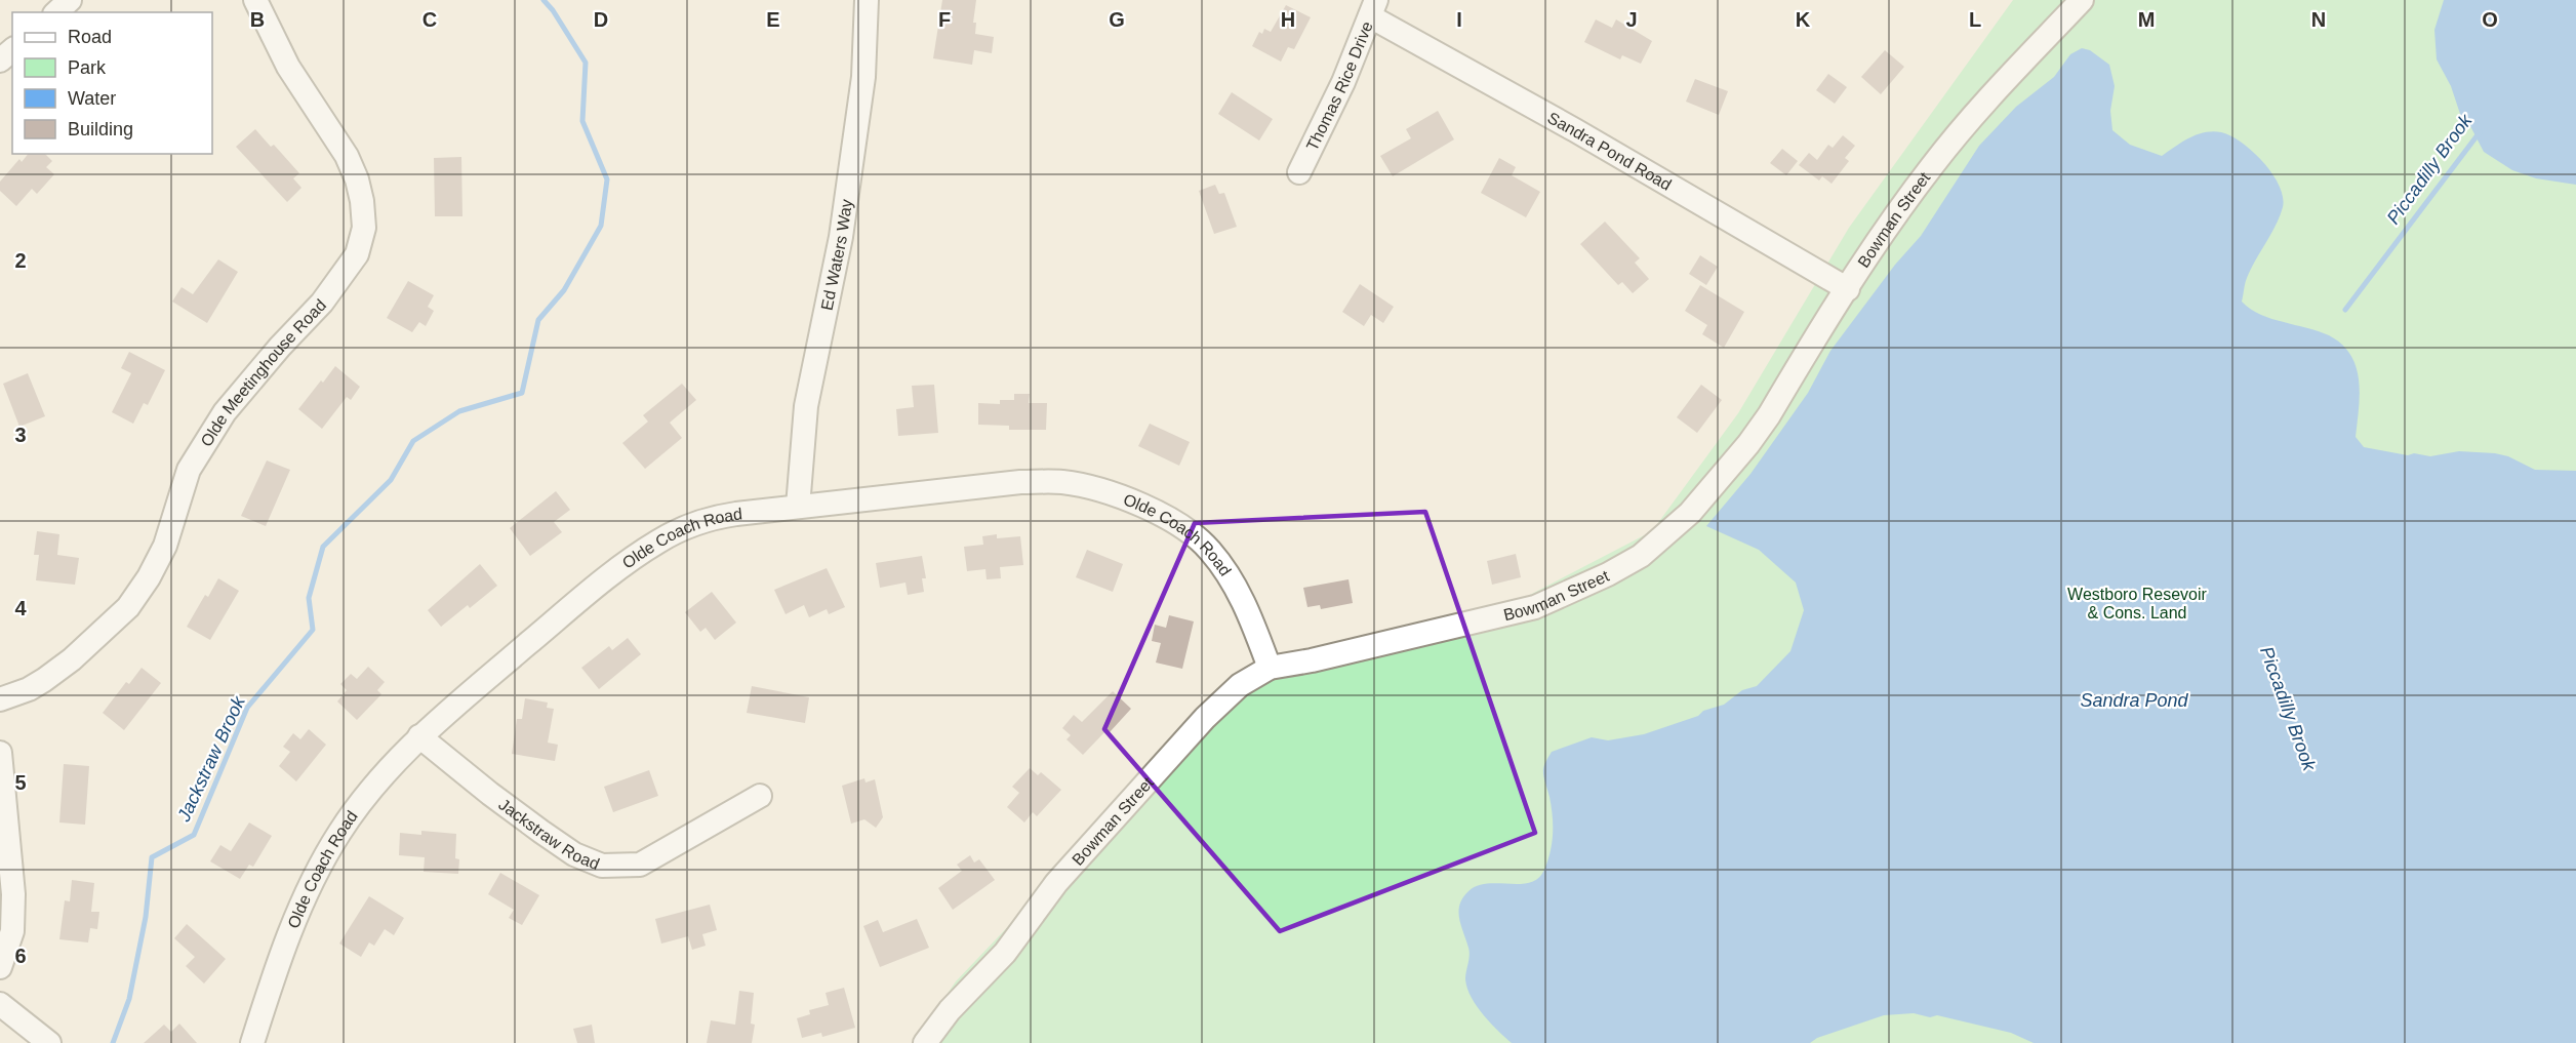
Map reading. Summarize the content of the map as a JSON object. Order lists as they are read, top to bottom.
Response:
{
  "streets": {
    "street": [
      "Thomas Rice Drive",
      "Sandra Pond Road",
      "Bowman Street",
      "Ed Waters Way",
      "Olde Meetinghouse Road",
      "Olde Coach Road",
      "Jackstraw Road"
    ]
  },
  "crossings": [
    ["Thomas Rice Drive", "Sandra Pond Road"],
    ["Sandra Pond Road", "Bowman Street"],
    ["Bowman Street", "Olde Coach Road"],
    ["Ed Waters Way", "Olde Coach Road"],
    ["Olde Coach Road", "Jackstraw Road"]
  ],
  "water": ["Piccadilly Brook", "Sandra Pond", "Jackstraw Brook"],
  "parks": ["Westboro Resevoir & Cons. Land"],
  "legend": [
    "Road",
    "Park",
    "Water",
    "Building"
  ],
  "grid": {
    "columns": [
      "B",
      "C",
      "D",
      "E",
      "F",
      "G",
      "H",
      "I",
      "J",
      "K",
      "L",
      "M",
      "N",
      "O"
    ],
    "rows": [
      "2",
      "3",
      "4",
      "5",
      "6"
    ]
  }
}
